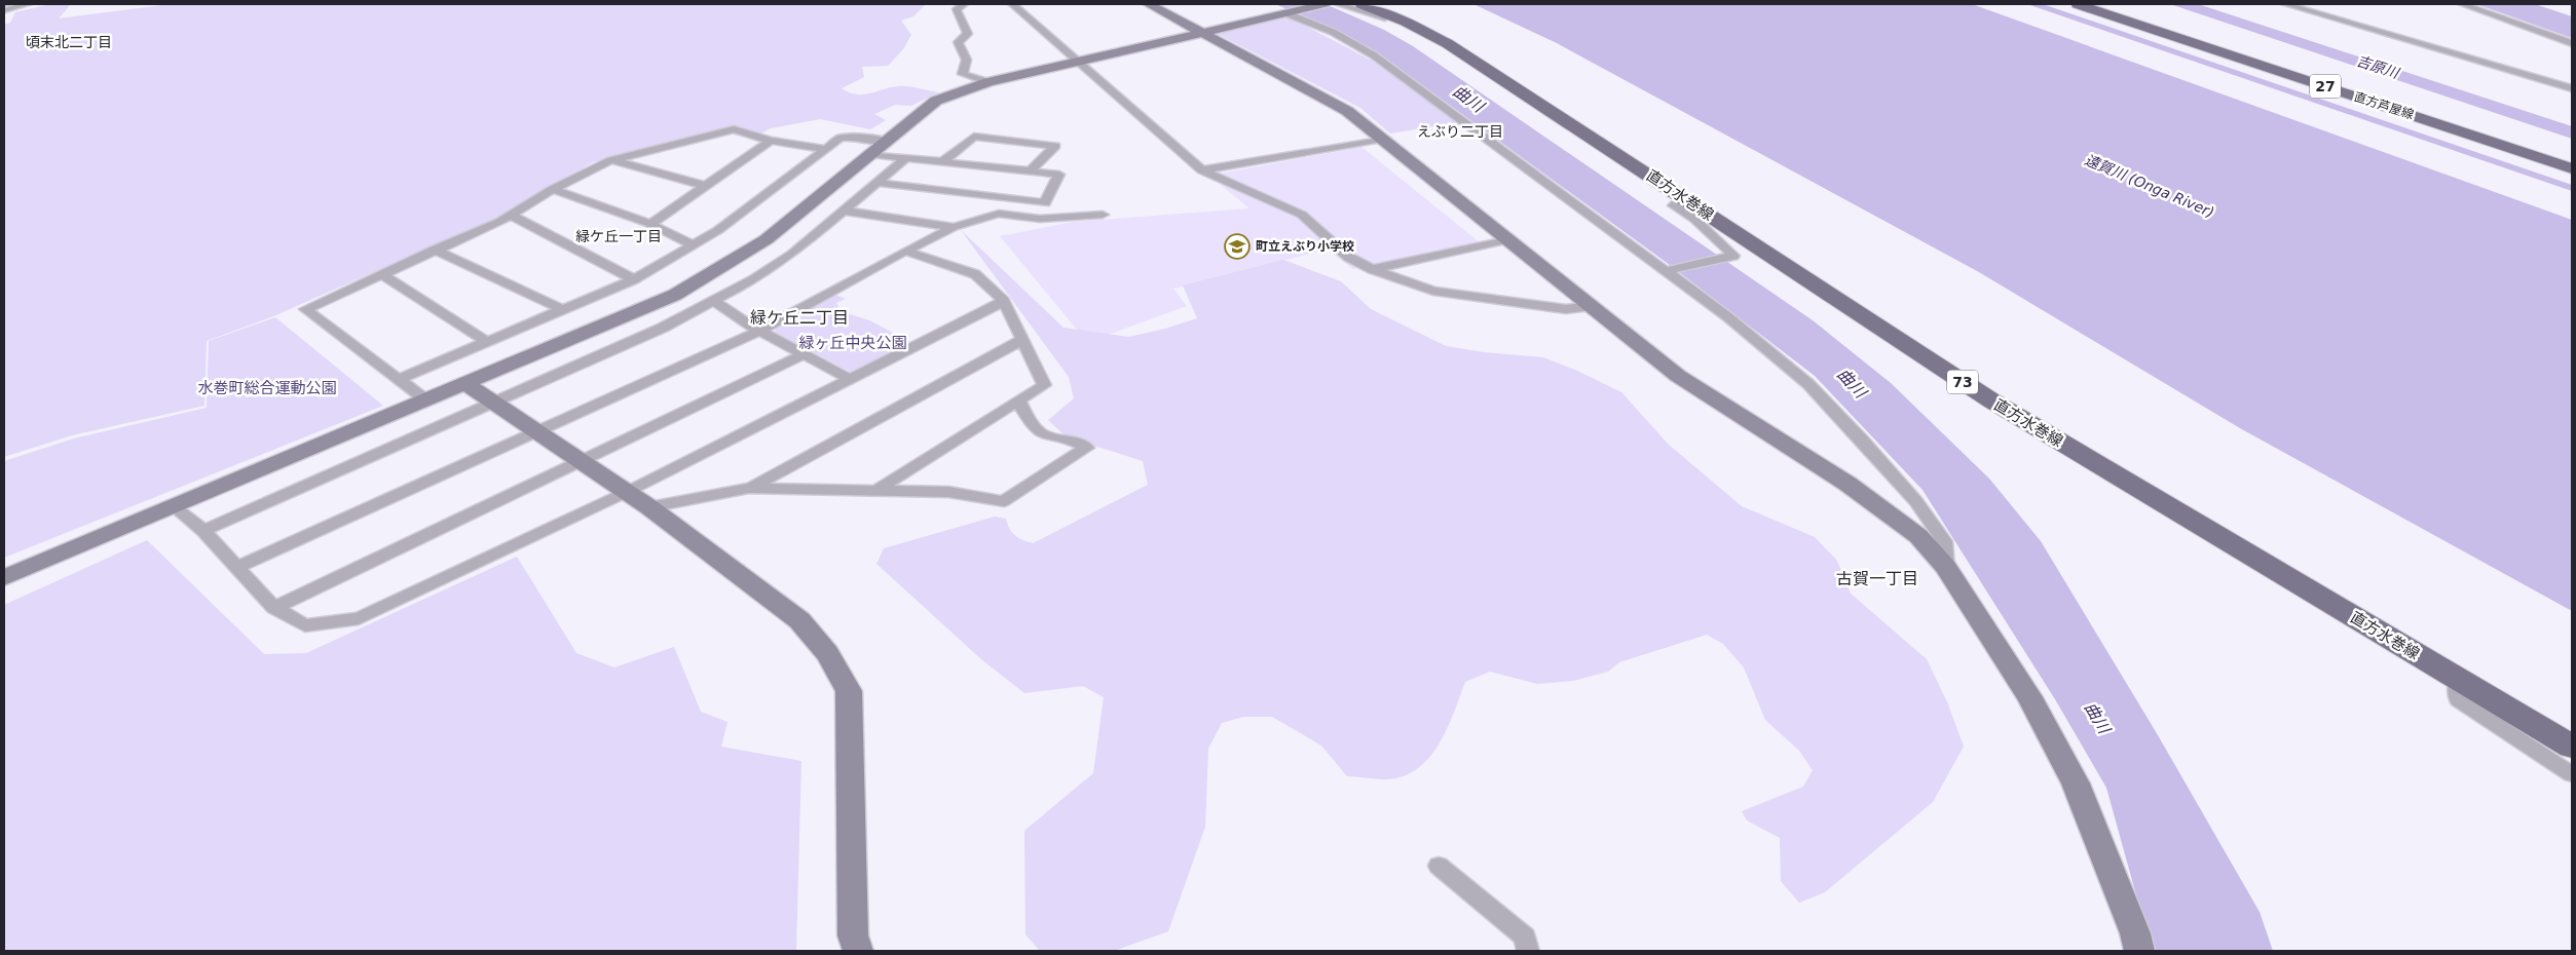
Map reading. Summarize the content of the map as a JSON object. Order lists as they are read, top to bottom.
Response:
{
  "streets": {
    "main road": [
      "27",
      "直方芦屋線",
      "直方水巻線",
      "73"
    ]
  },
  "districts": [
    "頃末北二丁目",
    "えぶり二丁目",
    "緑ケ丘一丁目",
    "緑ケ丘二丁目",
    "古賀一丁目"
  ],
  "water": ["吉原川", "曲川", "遠賀川 (Onga River)"],
  "parks": ["緑ヶ丘中央公園", "水巻町総合運動公園"],
  "places": {
    "school or university": ["町立えぶり小学校"]
  }
}
